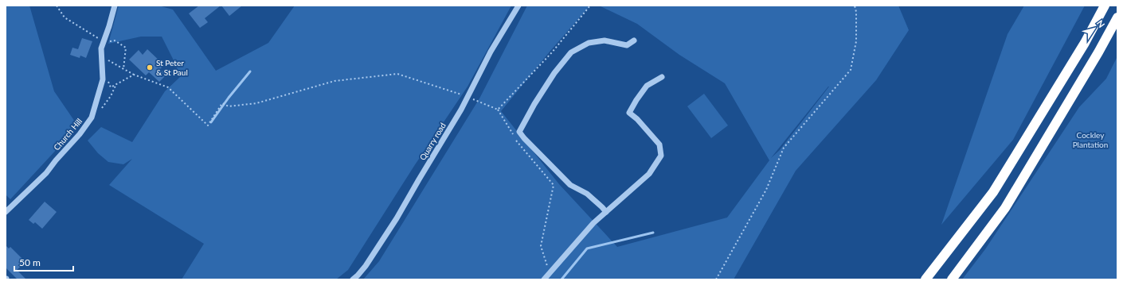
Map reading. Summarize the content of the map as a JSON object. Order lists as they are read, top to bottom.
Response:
{
  "streets": {
    "street": ["Church Hill", "Quarry road"]
  },
  "parks": ["Cockley Plantation"],
  "places": ["St Peter & St Paul"],
  "scale_bar": "50 m",
  "north": "top right"
}
